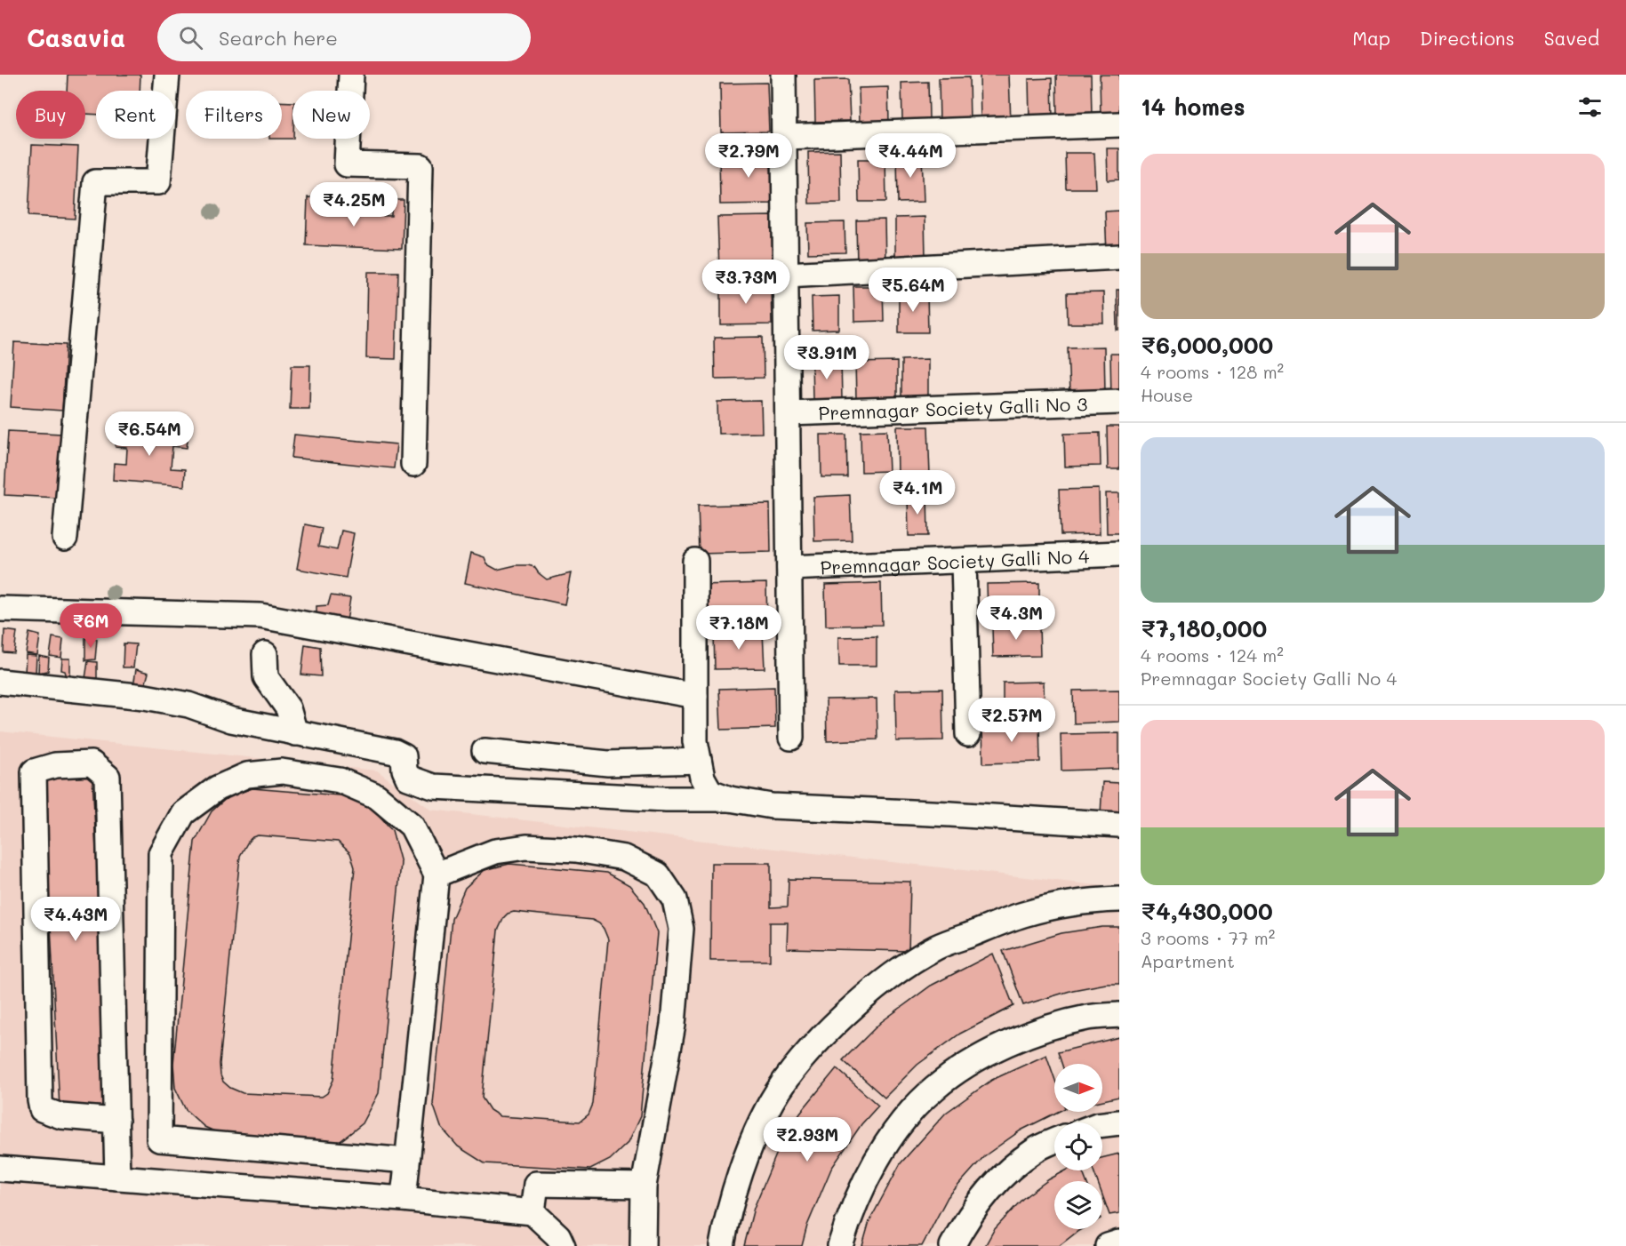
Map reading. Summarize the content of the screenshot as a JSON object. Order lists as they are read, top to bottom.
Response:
{
  "streets": {
    "street": ["Premnagar Society Galli No 3", "Premnagar Society Galli No 4"]
  },
  "north": "right",
  "page": {
    "header": "Casavia",
    "search": "Search here",
    "nav": ["Map", "Directions", "Saved"],
    "heading": "14 homes",
    "chip": [
      "Buy",
      "Rent",
      "Filters",
      "New"
    ],
    "price": [
      "₹2.79M",
      "₹4.44M",
      "₹4.25M",
      "₹3.73M",
      "₹5.64M",
      "₹3.91M",
      "₹6.54M",
      "₹4.1M",
      "₹4.3M",
      "₹6M",
      "₹7.18M",
      "₹2.57M",
      "₹4.43M",
      "₹2.93M"
    ],
    "list": [
      {
        "name": "₹6,000,000",
        "note": "4 rooms · 128 m² · House"
      },
      {
        "name": "₹7,180,000",
        "note": "4 rooms · 124 m² · Premnagar Society Galli No 4"
      },
      {
        "name": "₹4,430,000",
        "note": "3 rooms · 77 m² · Apartment"
      }
    ]
  }
}
